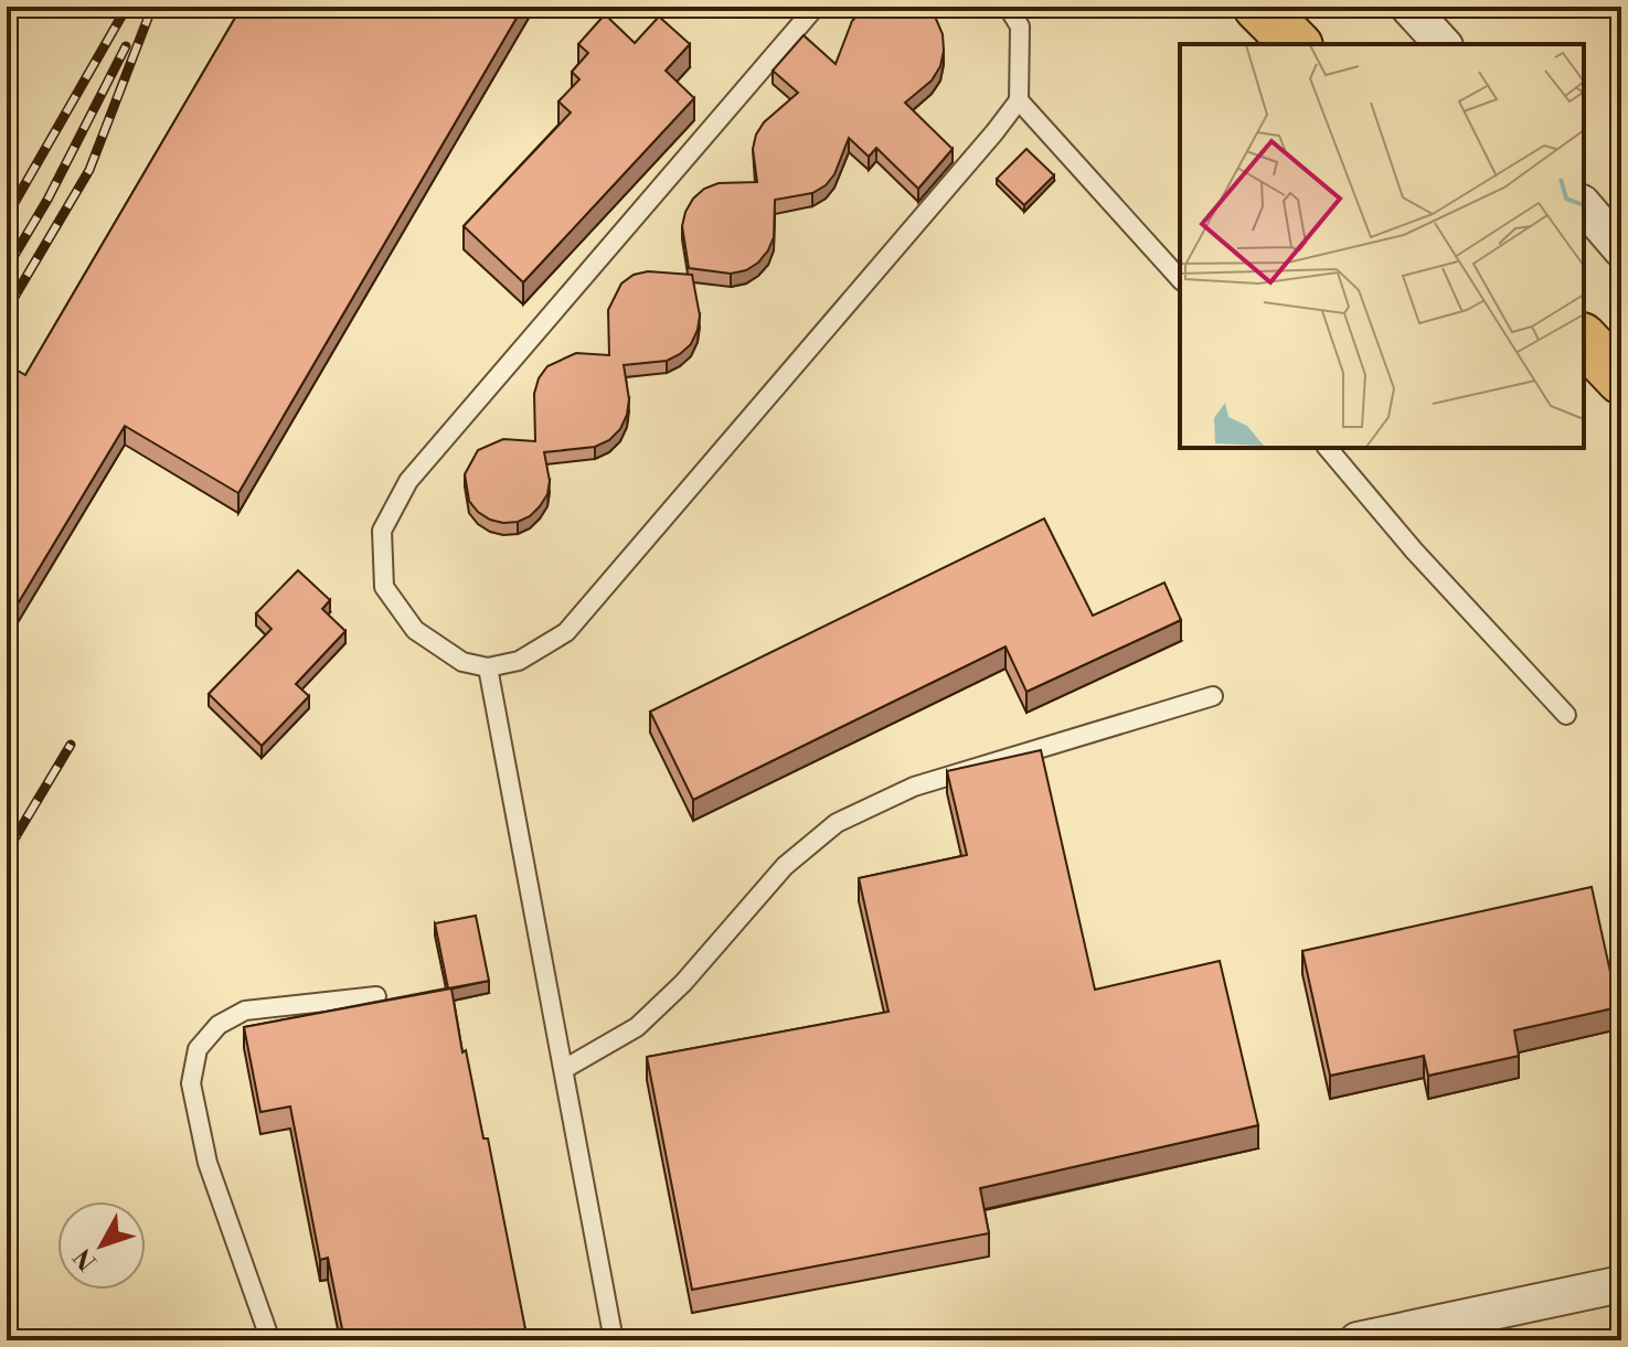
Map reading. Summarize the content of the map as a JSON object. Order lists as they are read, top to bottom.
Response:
{
  "north": "bottom left"
}
